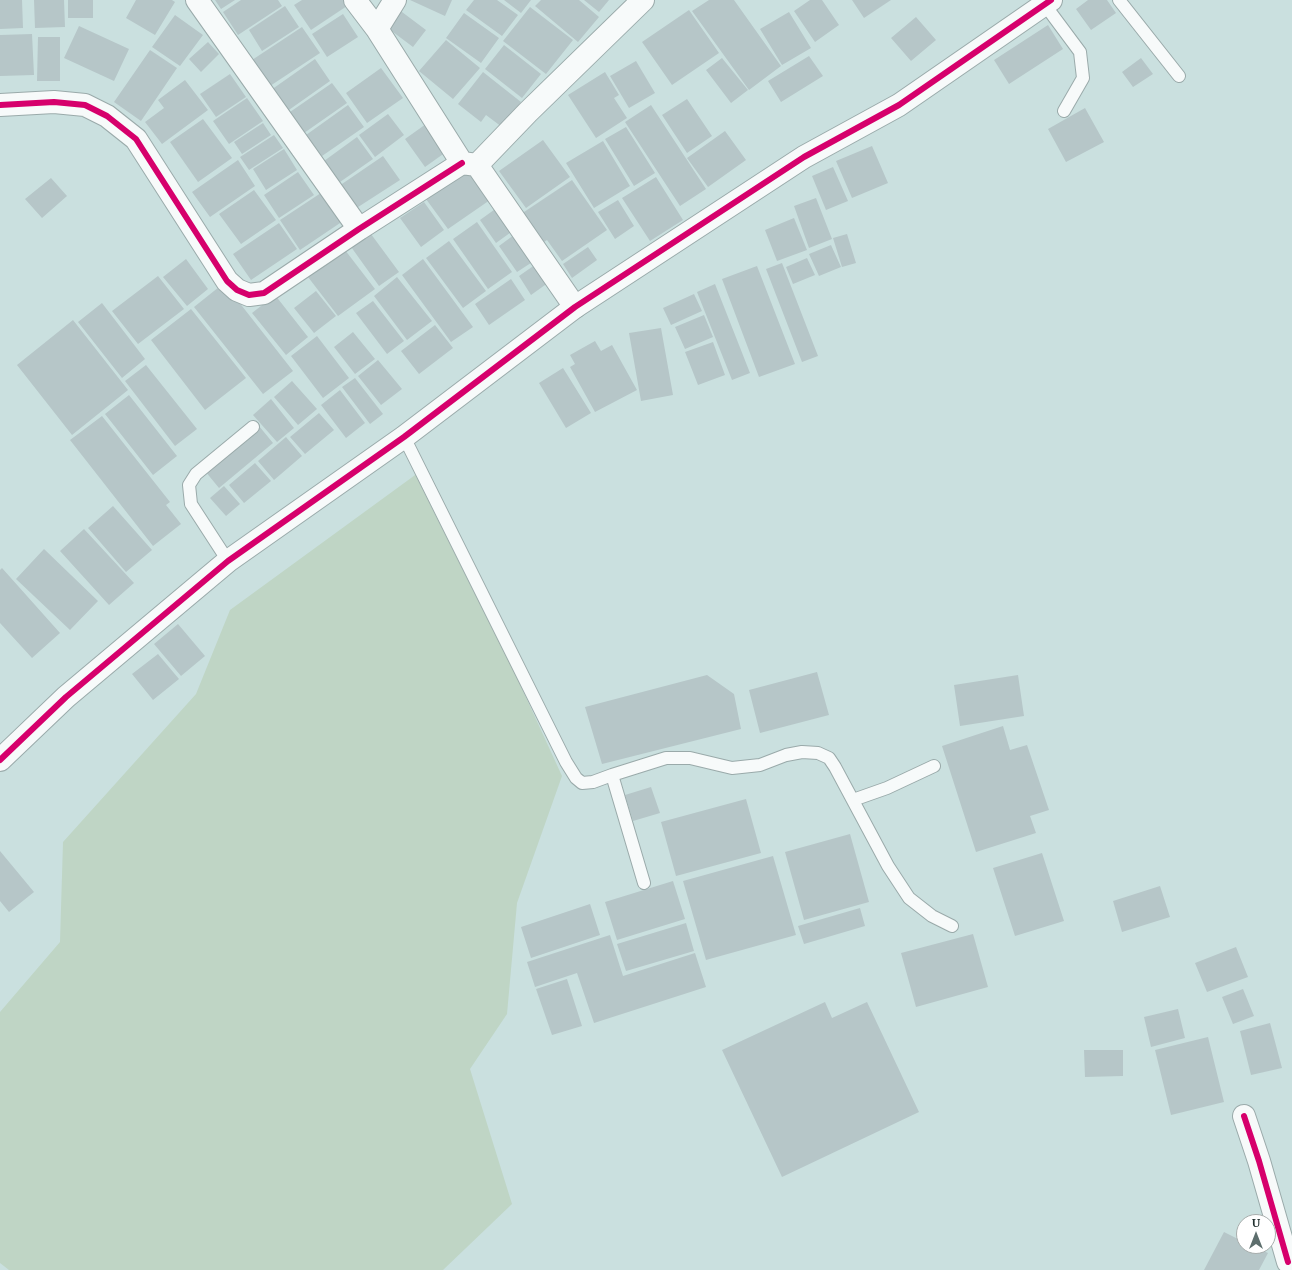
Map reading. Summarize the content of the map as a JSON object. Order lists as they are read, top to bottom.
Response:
{
  "north": "top"
}
